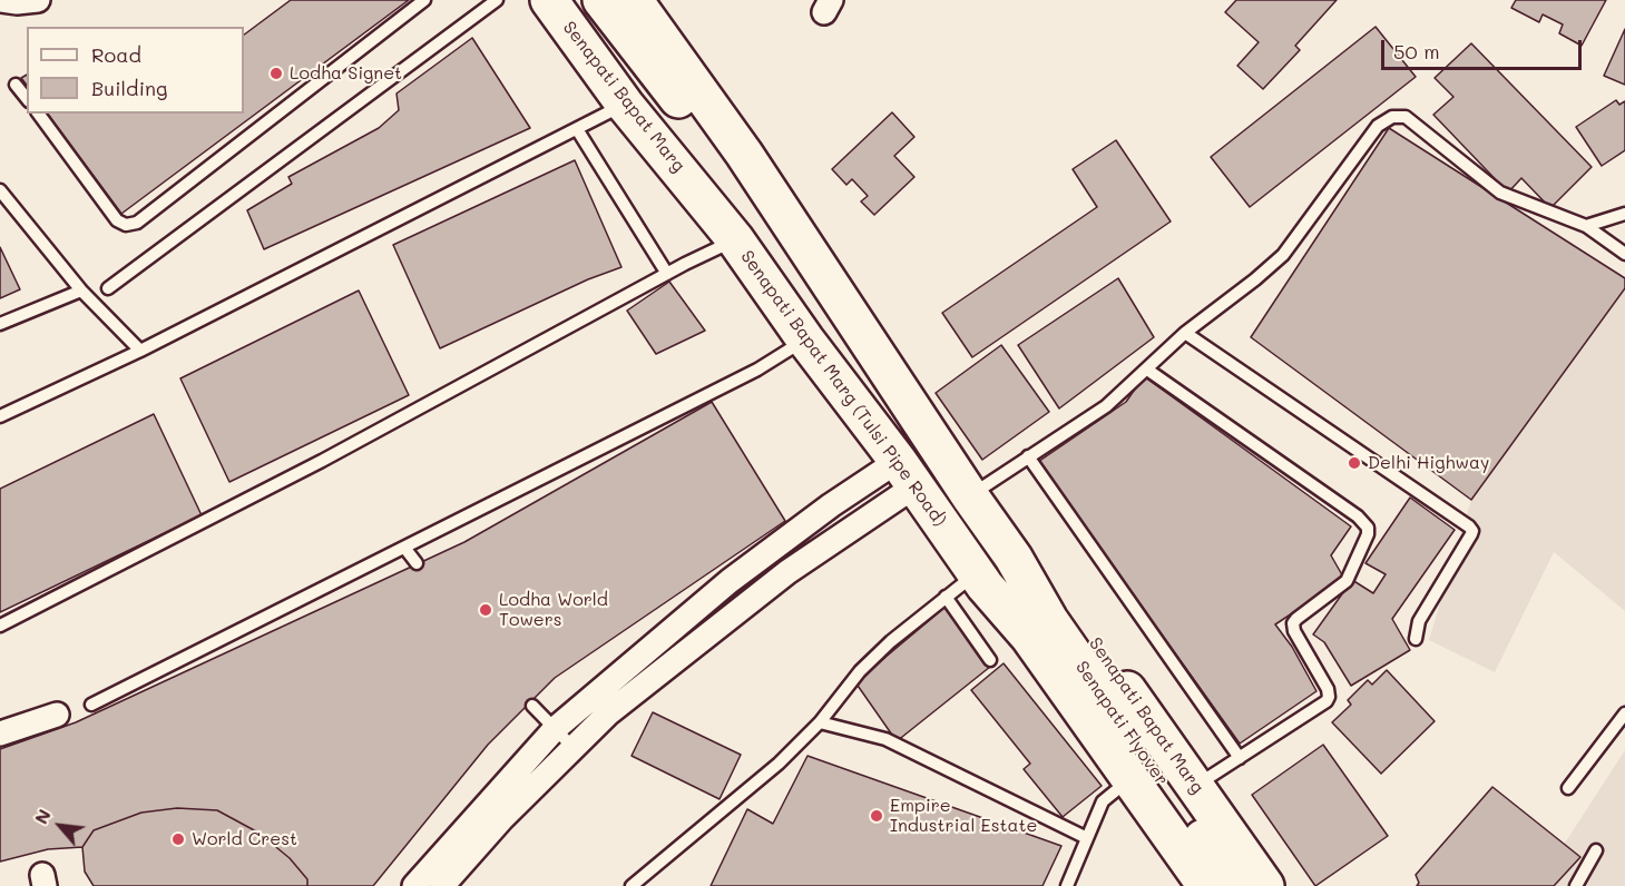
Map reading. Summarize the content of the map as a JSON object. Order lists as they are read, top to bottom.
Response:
{
  "streets": {
    "main road": ["Senapati Bapat Marg", "Senapati Bapat Marg (Tulsi Pipe Road)", "Senapati Flyover"]
  },
  "crossings": [
    ["Senapati Bapat Marg", "Senapati Bapat Marg (Tulsi Pipe Road)"],
    ["Senapati Bapat Marg", "Senapati Flyover"],
    ["Senapati Bapat Marg (Tulsi Pipe Road)", "Senapati Flyover"]
  ],
  "places": [
    "Lodha Signet",
    "Delhi Highway",
    "Lodha World Towers",
    "Empire Industrial Estate",
    "World Crest"
  ],
  "legend": ["Road", "Building"],
  "scale_bar": "50 m",
  "north": "top left"
}
